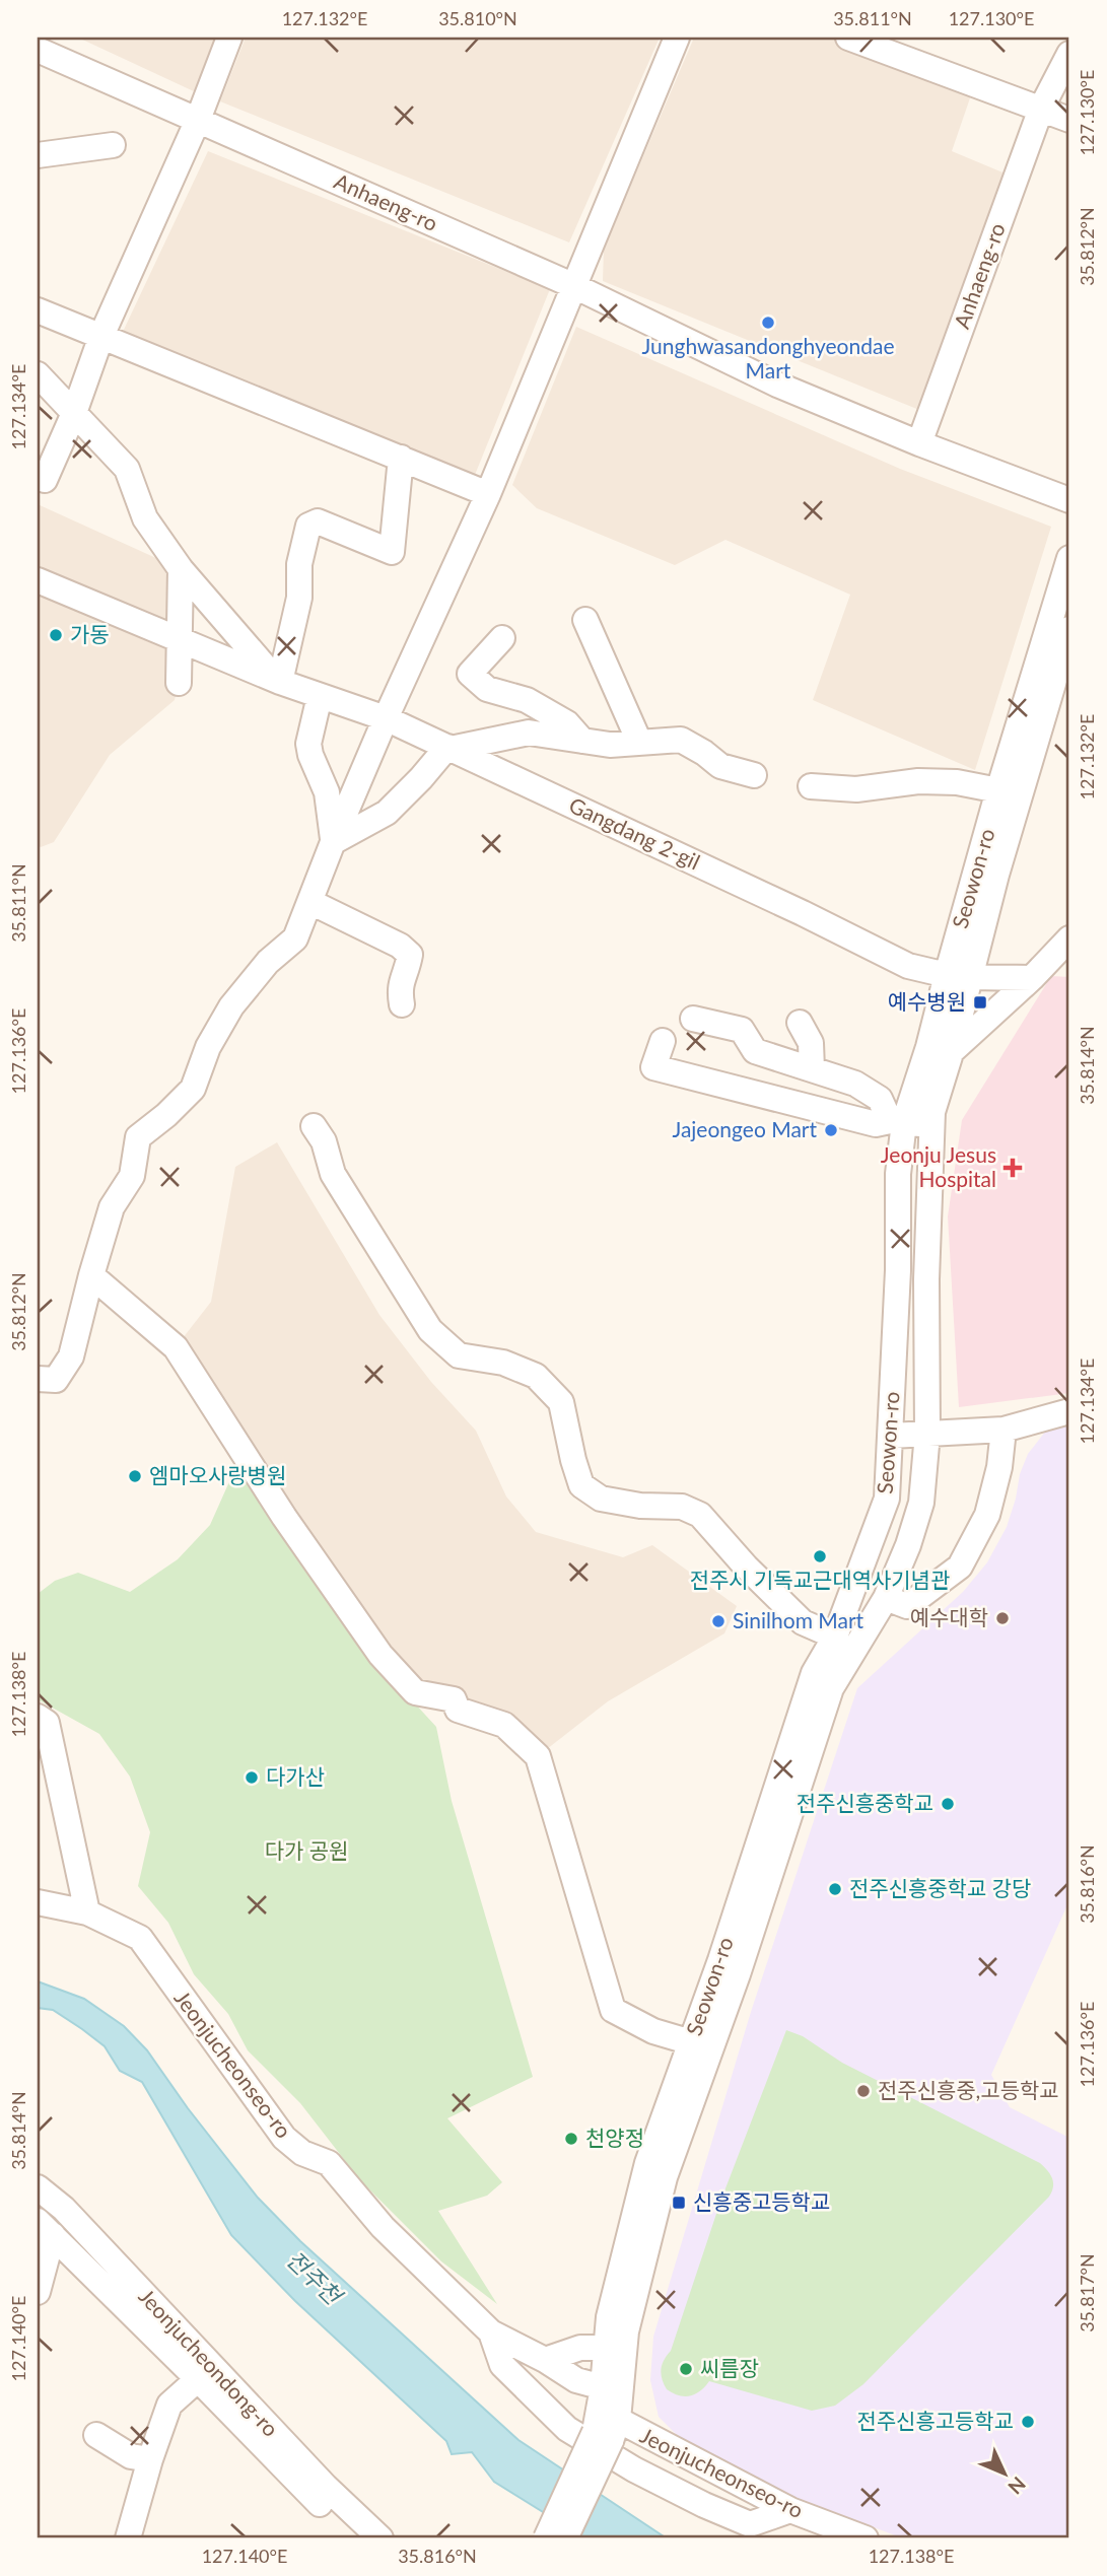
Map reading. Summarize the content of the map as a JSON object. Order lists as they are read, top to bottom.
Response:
{
  "streets": {
    "street": [
      "Anhaeng-ro",
      "Gangdang 2-gil",
      "Seowon-ro",
      "Jeonjucheonseo-ro",
      "Jeonjucheondong-ro"
    ]
  },
  "crossings": [
    ["Gangdang 2-gil", "Seowon-ro"],
    ["Seowon-ro", "Jeonjucheonseo-ro"]
  ],
  "water": ["전주천"],
  "parks": ["다가 공원"],
  "places": {
    "other": [
      "Junghwasandonghyeondae Mart",
      "가동",
      "Jajeongeo Mart",
      "엠마오사랑병원",
      "전주시 기독교근대역사기념관",
      "예수대학",
      "Sinilhom Mart",
      "다가산",
      "전주신흥중학교",
      "전주신흥중학교 강당",
      "전주신흥중,고등학교",
      "천양정",
      "씨름장",
      "전주신흥고등학교"
    ],
    "transit": ["예수병원", "신흥중고등학교"],
    "health": ["Jeonju Jesus Hospital"]
  },
  "north": "bottom right",
  "coordinates": [
    "127.132°E",
    "35.810°N",
    "35.811°N",
    "127.130°E",
    "35.812°N",
    "127.134°E",
    "127.136°E",
    "35.814°N",
    "127.138°E",
    "35.816°N",
    "35.817°N",
    "127.140°E"
  ]
}
